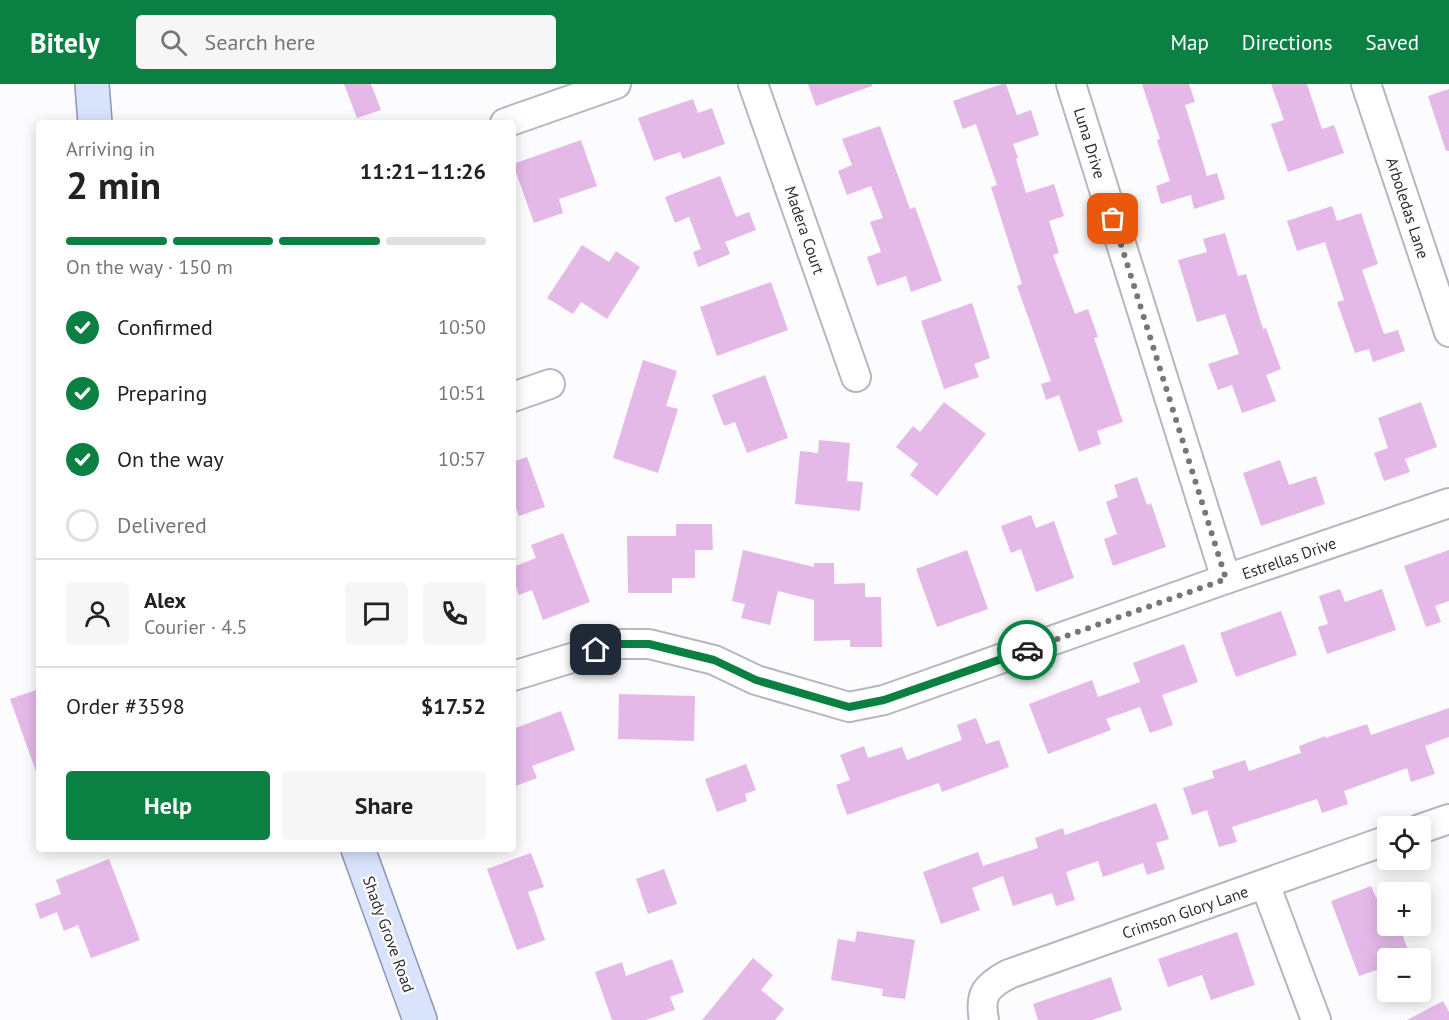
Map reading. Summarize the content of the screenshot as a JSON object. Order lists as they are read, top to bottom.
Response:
{
  "streets": {
    "main road": ["Shady Grove Road"],
    "street": [
      "Luna Drive",
      "Arboledas Lane",
      "Madera Court",
      "Estrellas Drive",
      "Crimson Glory Lane"
    ]
  },
  "crossings": [
    ["Luna Drive", "Estrellas Drive"]
  ],
  "page": {
    "header": "Bitely",
    "search": "Search here",
    "nav": ["Map", "Directions", "Saved"],
    "heading": ["2 min", "Arriving in", "11:21–11:26"],
    "panel": [
      "Alex",
      "Courier · 4.5",
      "Order #3598",
      "$17.52"
    ],
    "bar": "On the way · 150 m",
    "list": [
      ["Confirmed", "10:50"],
      ["Preparing", "10:51"],
      ["On the way", "10:57"],
      "Delivered"
    ],
    "buttons": ["Help", "Share"],
    "map_buttons": ["+", "−"]
  }
}
